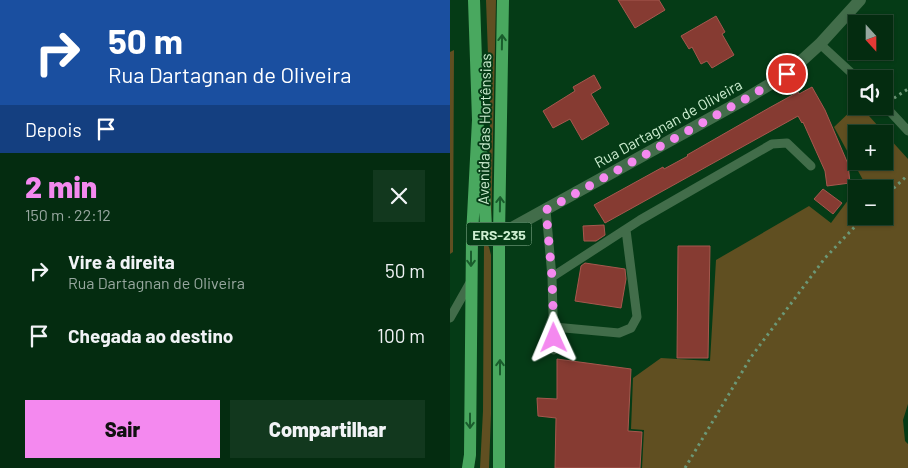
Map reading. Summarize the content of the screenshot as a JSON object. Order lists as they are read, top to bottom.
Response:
{
  "streets": {
    "main road": ["Avenida das Hortênsias", "ERS-235"],
    "street": ["Rua Dartagnan de Oliveira"]
  },
  "crossings": [
    ["Rua Dartagnan de Oliveira", "Avenida das Hortênsias"]
  ],
  "north": "bottom",
  "page": {
    "turn": ["50 m", "Rua Dartagnan de Oliveira"],
    "map_buttons": ["+", "−"],
    "then": "Depois",
    "heading": ["2 min", "150 m · 22:12"],
    "list": [
      {
        "name": "Vire à direita",
        "note": "Rua Dartagnan de Oliveira",
        "value": "50 m"
      },
      {
        "name": "Chegada ao destino",
        "value": "100 m"
      }
    ],
    "buttons": ["Sair", "Compartilhar"]
  }
}
